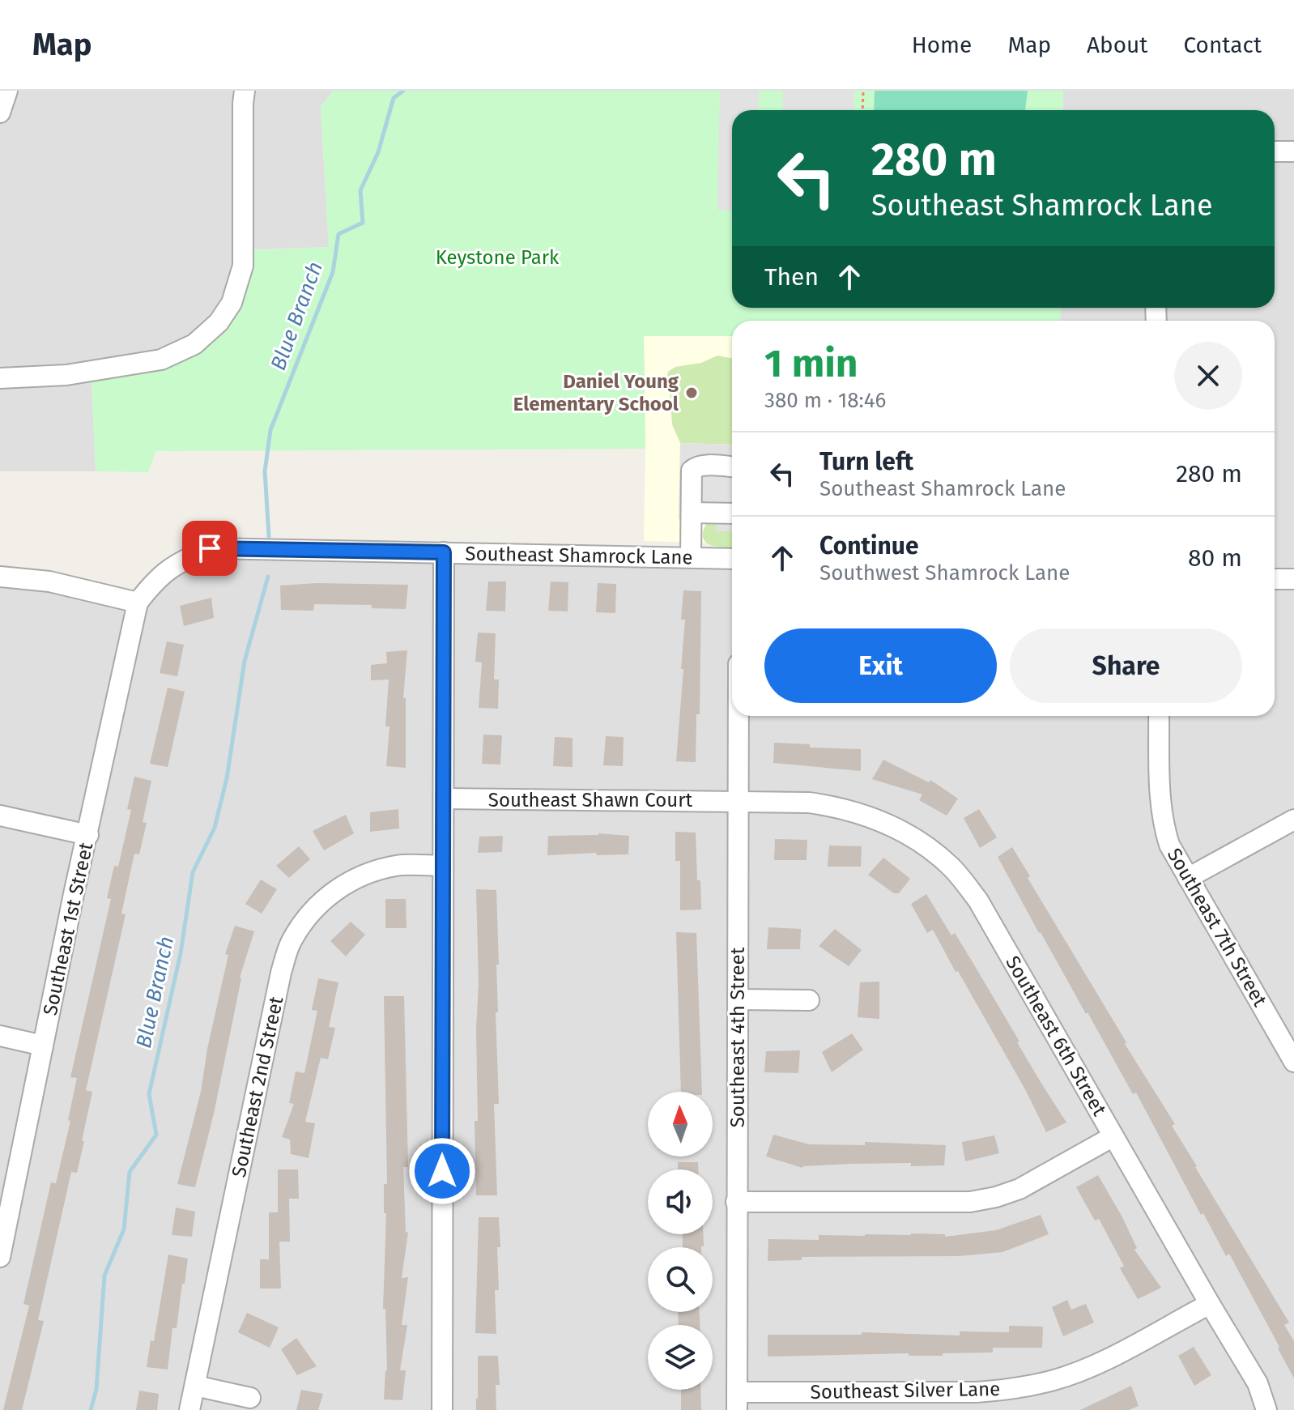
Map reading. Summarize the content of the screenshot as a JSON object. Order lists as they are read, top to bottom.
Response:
{
  "streets": {
    "street": [
      "Southeast Shamrock Lane",
      "Southeast Shawn Court",
      "Southeast 7th Street",
      "Southeast 1st Street",
      "Southeast 6th Street",
      "Southeast 4th Street",
      "Southeast 2nd Street",
      "Southeast Silver Lane"
    ]
  },
  "crossings": [
    ["Southeast Shamrock Lane", "Southeast 1st Street"],
    ["Southeast Shawn Court", "Southeast 6th Street"],
    ["Southeast Shawn Court", "Southeast 4th Street"],
    ["Southeast 6th Street", "Southeast 4th Street"],
    ["Southeast 6th Street", "Southeast Silver Lane"],
    ["Southeast 4th Street", "Southeast Silver Lane"]
  ],
  "water": ["Blue Branch"],
  "parks": ["Keystone Park"],
  "places": ["Daniel Young Elementary School"],
  "north": "top",
  "page": {
    "header": "Map",
    "nav": [
      "Home",
      "Map",
      "About",
      "Contact"
    ],
    "turn": ["280 m", "Southeast Shamrock Lane"],
    "then": "Then",
    "heading": ["1 min", "380 m · 18:46"],
    "list": [
      {
        "name": "Turn left",
        "note": "Southeast Shamrock Lane",
        "value": "280 m"
      },
      {
        "name": "Continue",
        "note": "Southwest Shamrock Lane",
        "value": "80 m"
      }
    ],
    "buttons": ["Exit", "Share"]
  }
}
